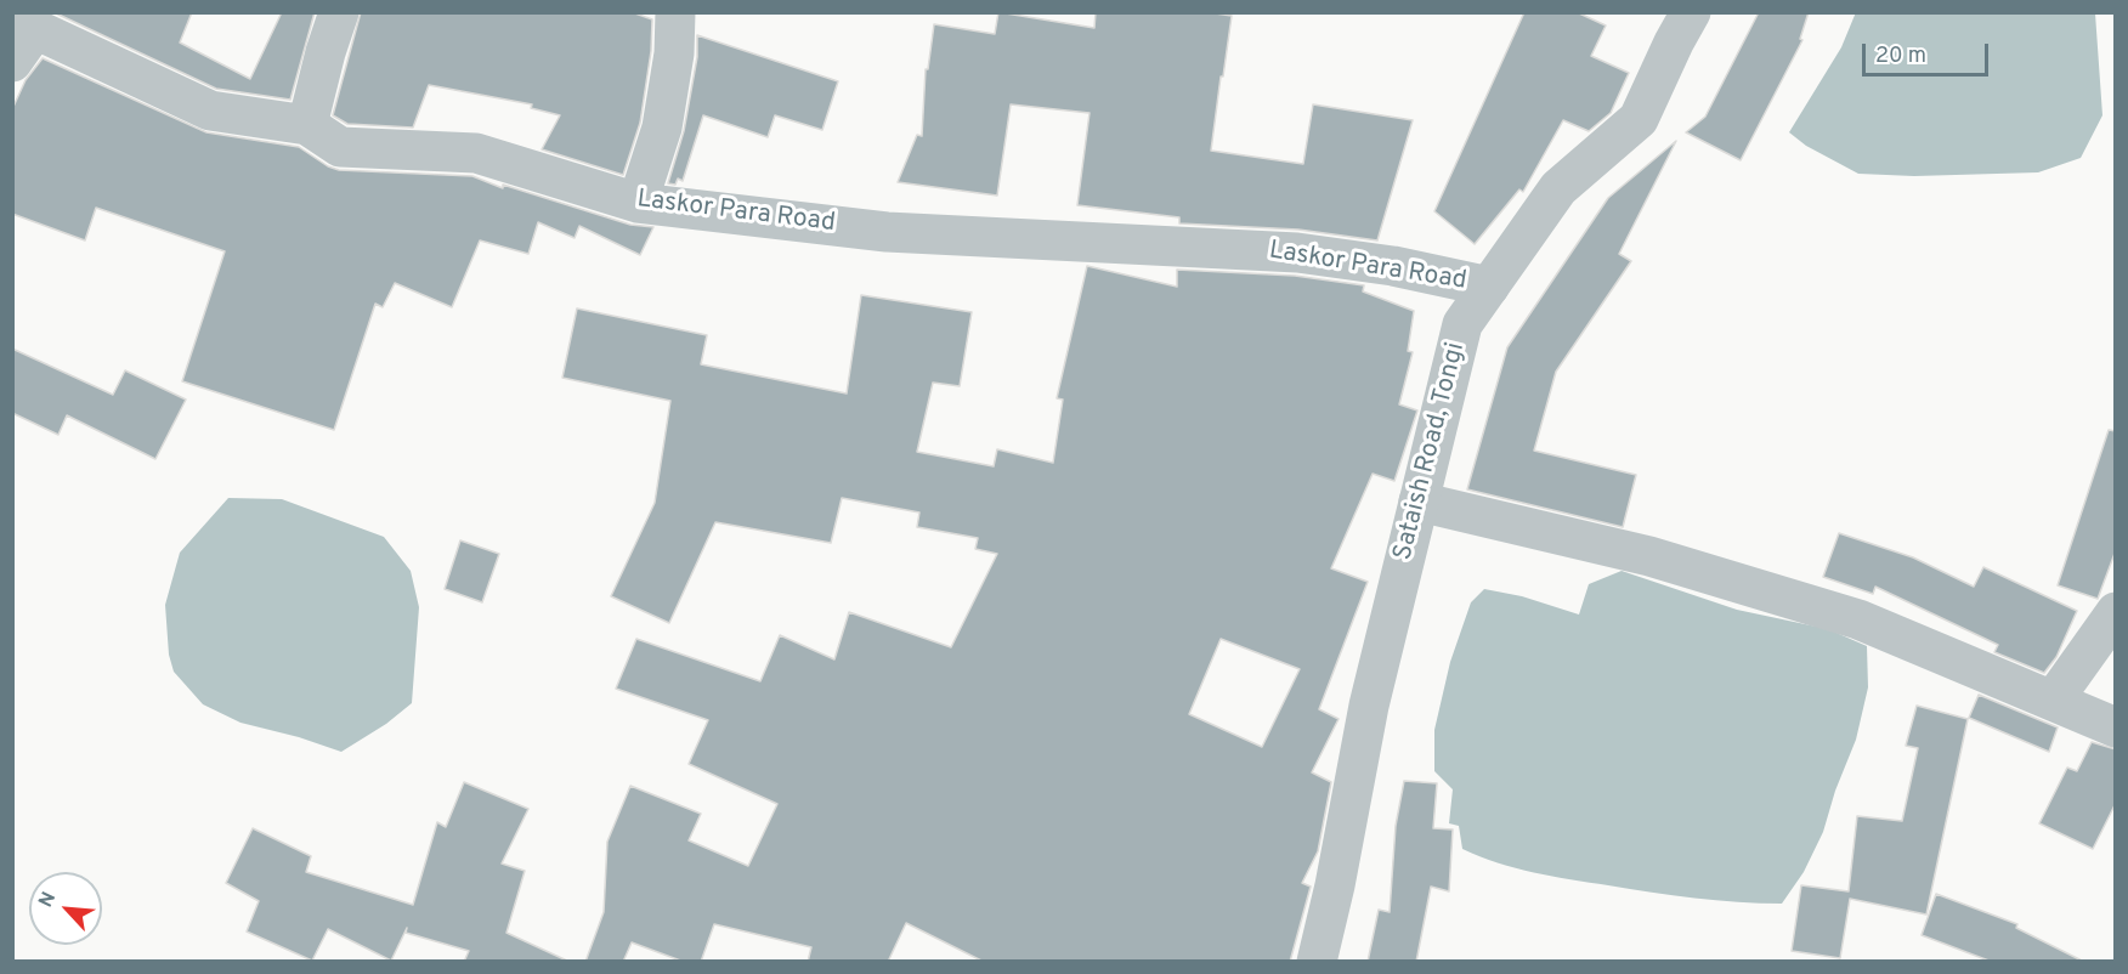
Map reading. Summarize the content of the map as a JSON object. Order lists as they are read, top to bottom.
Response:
{
  "streets": {
    "street": ["Laskor Para Road", "Sataish Road, Tongi"]
  },
  "crossings": [
    ["Laskor Para Road", "Sataish Road, Tongi"]
  ],
  "scale_bar": "20 m",
  "north": "top left"
}
